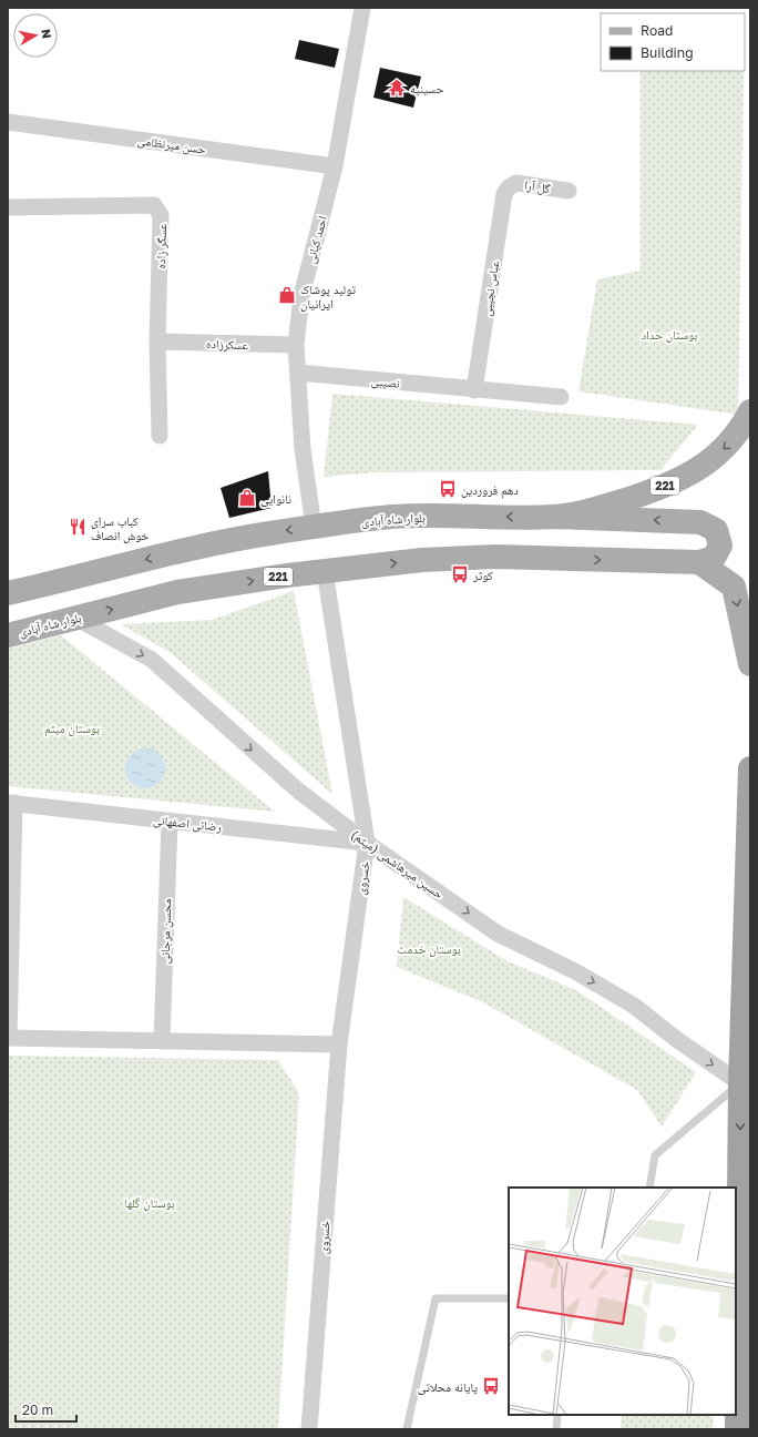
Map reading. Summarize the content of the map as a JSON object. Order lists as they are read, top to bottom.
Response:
{
  "streets": {
    "main road": ["221", "بلوار شاه آبادی"],
    "street": [
      "حسن میرنظامی",
      "گل آرا",
      "احمد کیانی",
      "عسگر زاده",
      "عباس نجیبی",
      "عسکرزاده",
      "نصیبی",
      "رضائی اصفهانی",
      "حسین میرهاشمی (میثم)",
      "خسروی",
      "محسن مرجانی"
    ]
  },
  "crossings": [
    ["حسن میرنظامی", "احمد کیانی"],
    ["گل آرا", "عباس نجیبی"],
    ["احمد کیانی", "عسکرزاده"],
    ["احمد کیانی", "نصیبی"],
    ["احمد کیانی", "بلوار شاه آبادی"],
    ["عسگر زاده", "عسکرزاده"],
    ["عباس نجیبی", "نصیبی"],
    ["221", "بلوار شاه آبادی"],
    ["بلوار شاه آبادی", "حسین میرهاشمی (میثم)"],
    ["بلوار شاه آبادی", "خسروی"],
    ["رضائی اصفهانی", "حسین میرهاشمی (میثم)"],
    ["رضائی اصفهانی", "خسروی"],
    ["رضائی اصفهانی", "محسن مرجانی"],
    ["حسین میرهاشمی (میثم)", "خسروی"]
  ],
  "one_way": ["حسین میرهاشمی (میثم)"],
  "parks": [
    "بوستان حداد",
    "بوستان میثم",
    "بوستان خدمت",
    "بوستان گلها"
  ],
  "places": {
    "temple": ["حسینیه"],
    "shop": ["تولید پوشاک ایرانیان", "نانوایی"],
    "bus stop": ["دهم فروردین", "کوثر", "پایانه محلاتی"],
    "restaurant": ["کباب سرای خوش انصاف"]
  },
  "legend": ["Road", "Building"],
  "scale_bar": "20 m",
  "north": "right"
}
